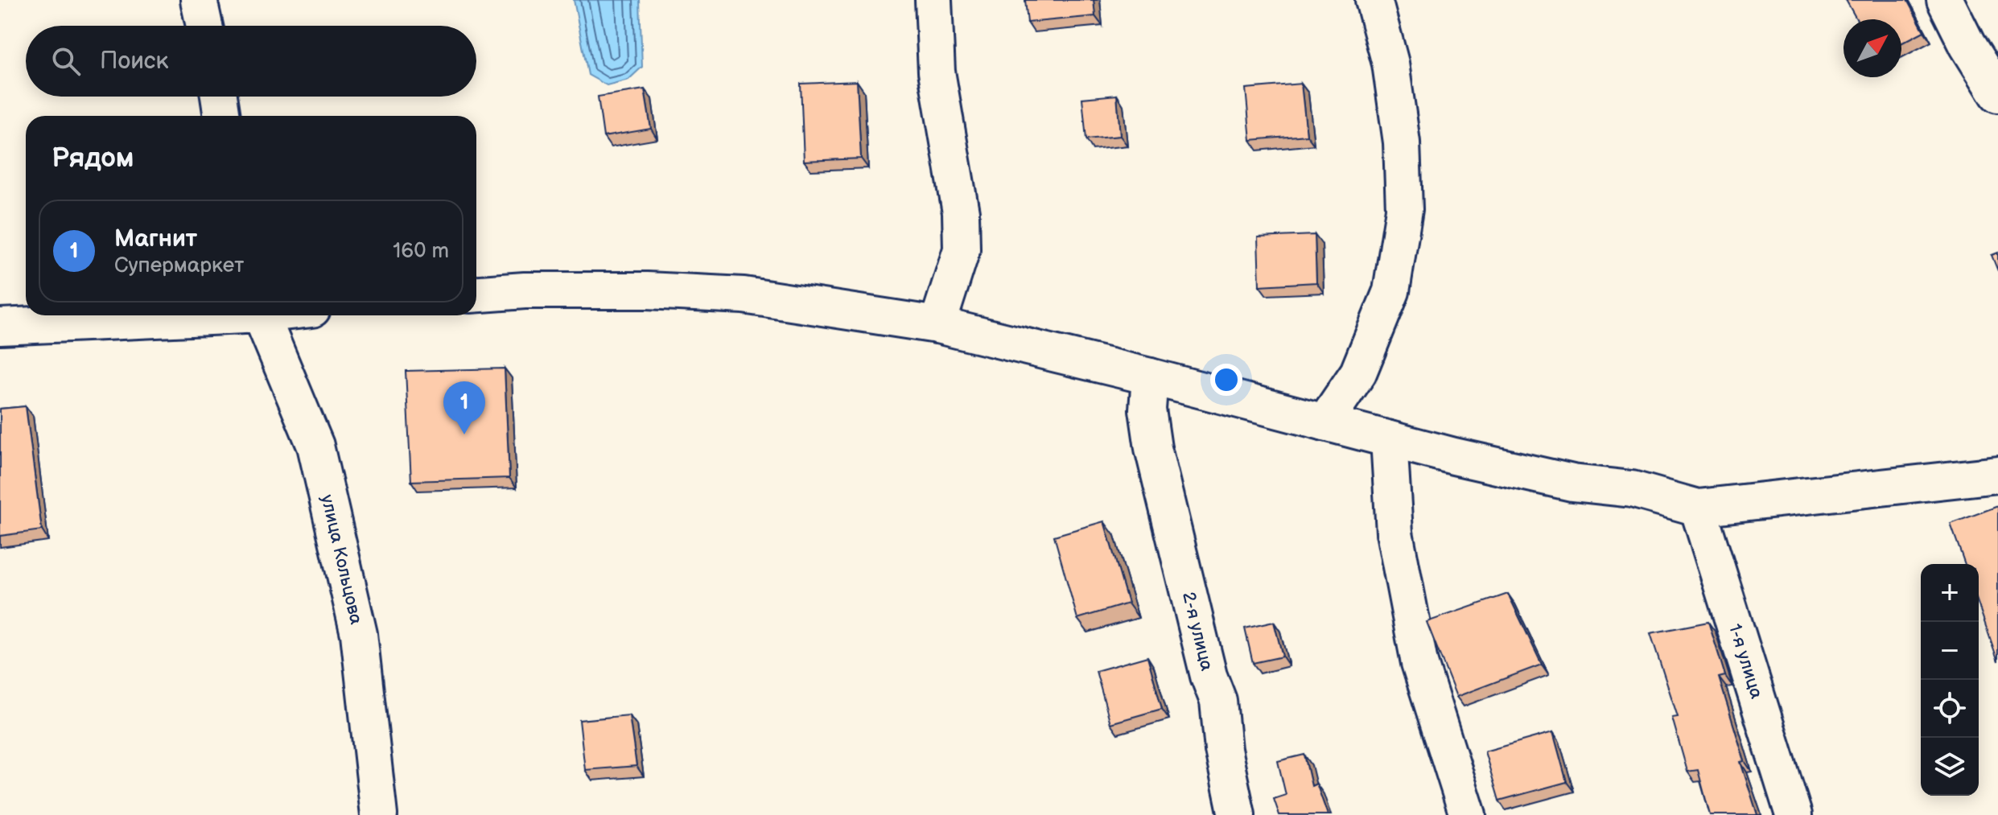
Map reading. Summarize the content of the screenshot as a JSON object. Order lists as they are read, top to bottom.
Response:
{
  "streets": {
    "street": ["улица Кольцова", "2-я улица", "1-я улица"]
  },
  "north": "top right",
  "page": {
    "search": "Поиск",
    "heading": "Рядом",
    "list": [
      {
        "mark": "1",
        "name": "Магнит",
        "note": "Супермаркет",
        "value": "160 m"
      }
    ],
    "pins": "1",
    "map_buttons": ["+", "−"]
  }
}
